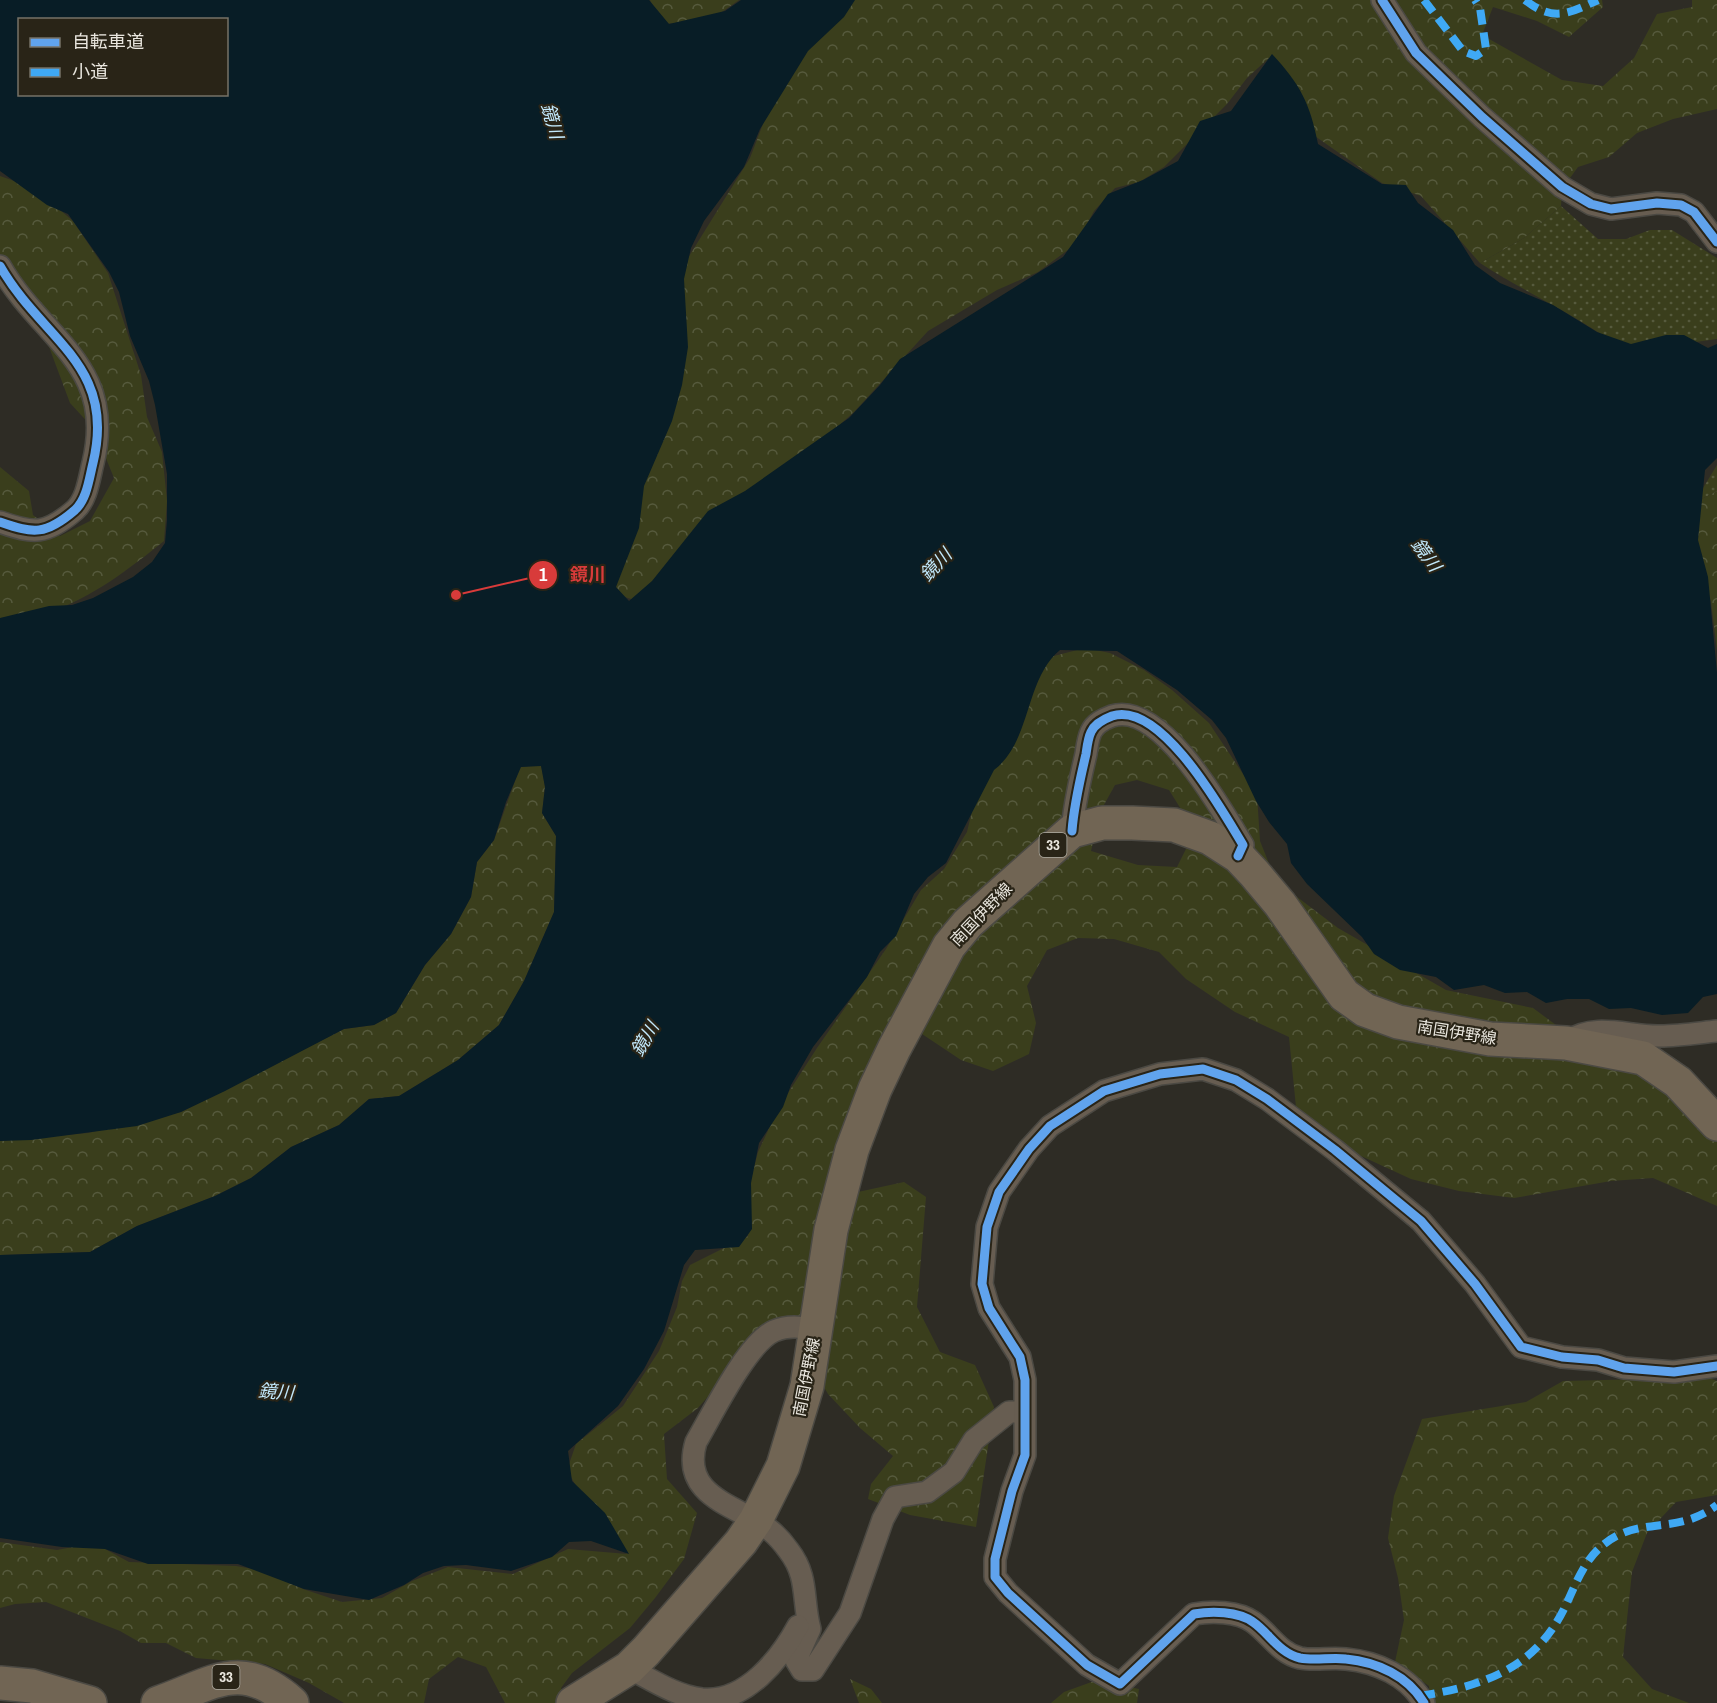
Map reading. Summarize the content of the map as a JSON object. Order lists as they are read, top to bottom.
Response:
{
  "streets": {
    "main road": ["33", "南国伊野線"]
  },
  "water": ["鏡川"],
  "places": ["鏡川"],
  "legend": ["自転車道", "小道"]
}
